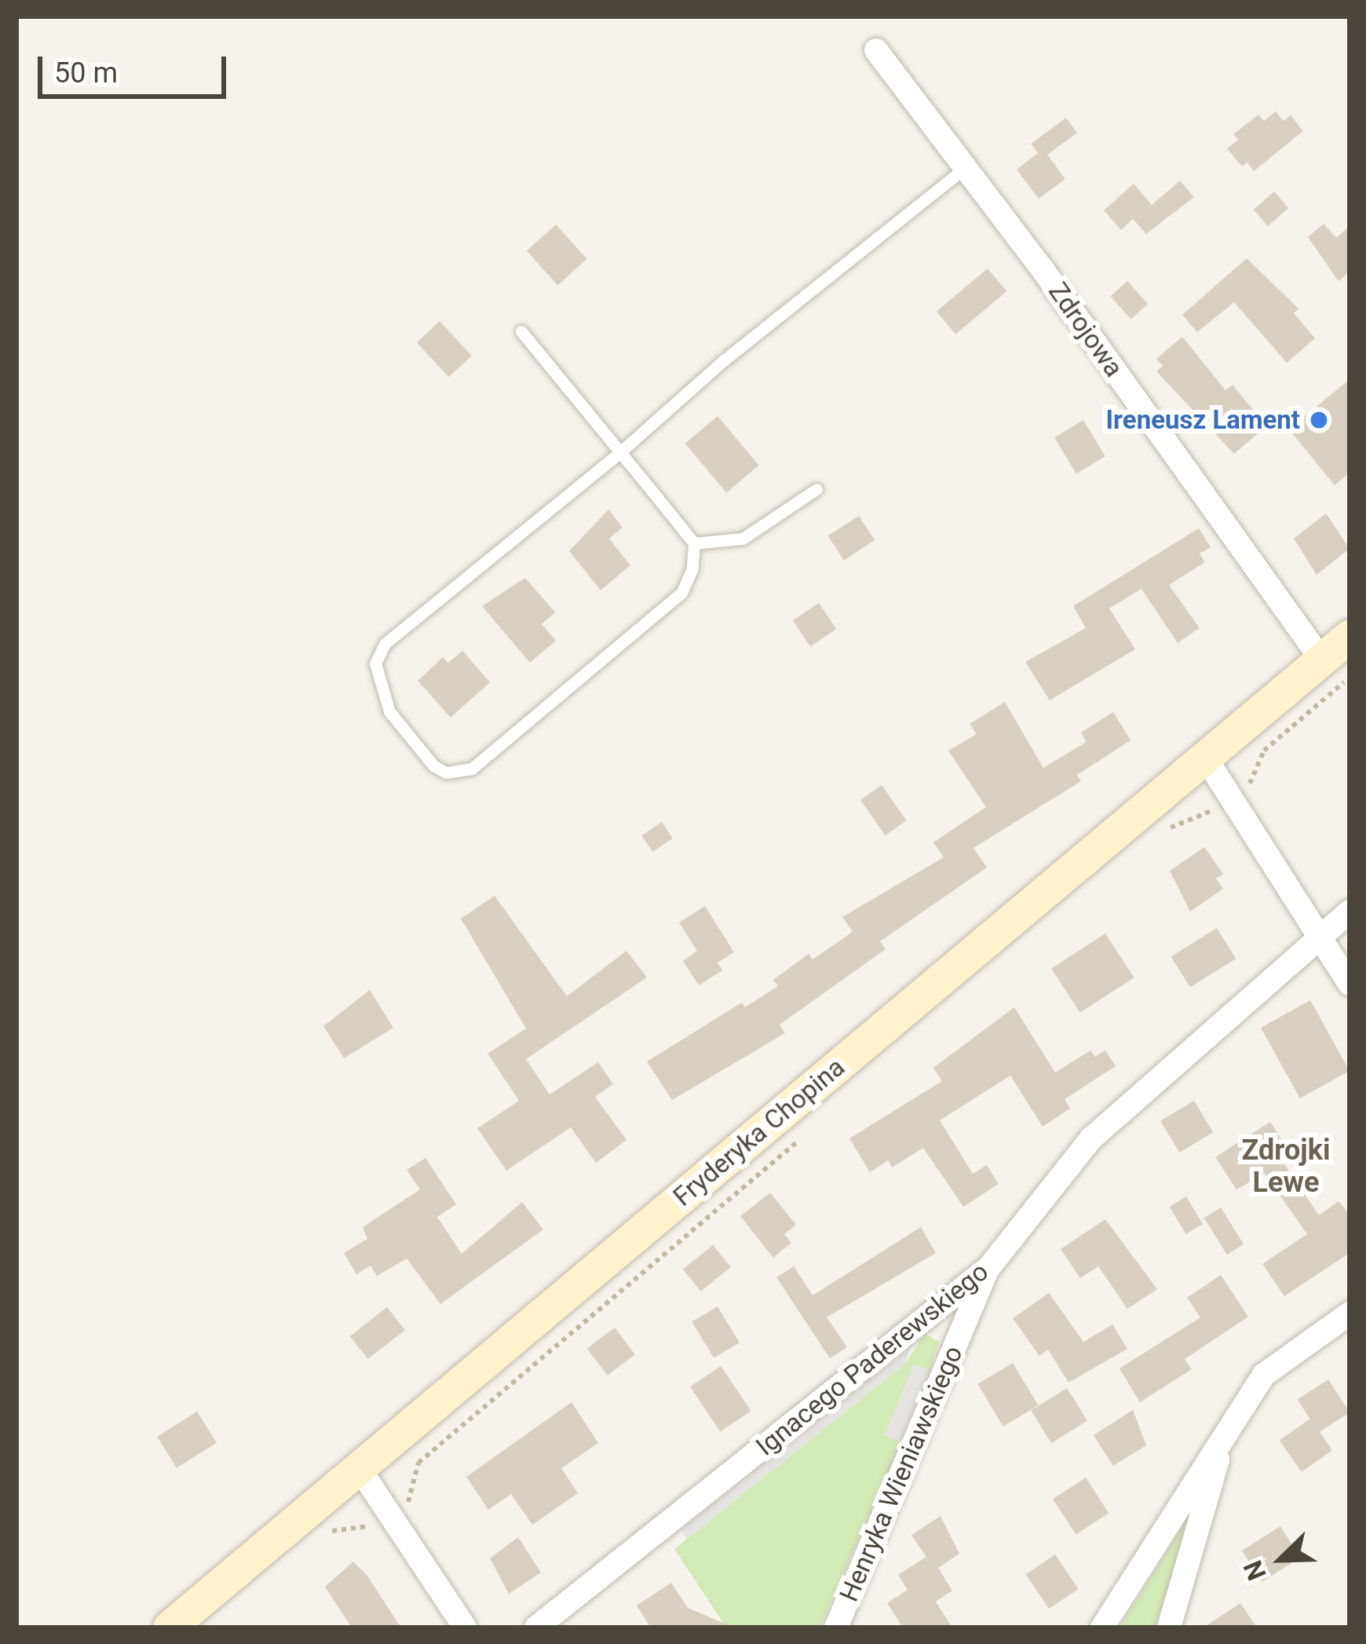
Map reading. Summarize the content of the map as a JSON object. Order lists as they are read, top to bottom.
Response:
{
  "streets": {
    "street": [
      "Zdrojowa",
      "Fryderyka Chopina",
      "Ignacego Paderewskiego",
      "Henryka Wieniawskiego"
    ]
  },
  "crossings": [
    ["Zdrojowa", "Fryderyka Chopina"],
    ["Ignacego Paderewskiego", "Henryka Wieniawskiego"]
  ],
  "districts": ["Zdrojki Lewe"],
  "places": ["Ireneusz Lament"],
  "scale_bar": "50 m",
  "north": "bottom left"
}
